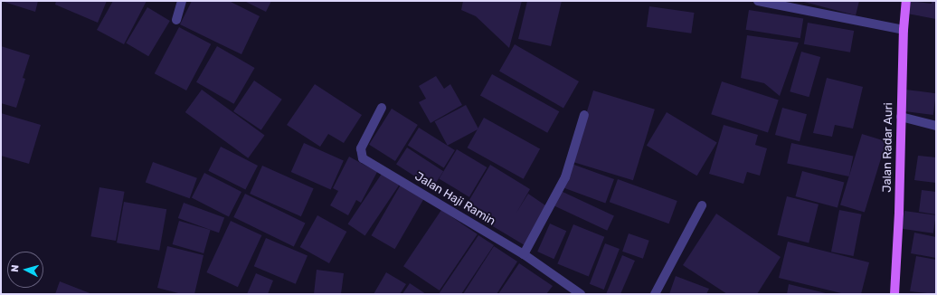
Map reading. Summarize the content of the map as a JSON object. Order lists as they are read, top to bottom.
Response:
{
  "streets": {
    "main road": ["Jalan Radar Auri"],
    "street": ["Jalan Haji Ramin"]
  },
  "north": "left"
}
